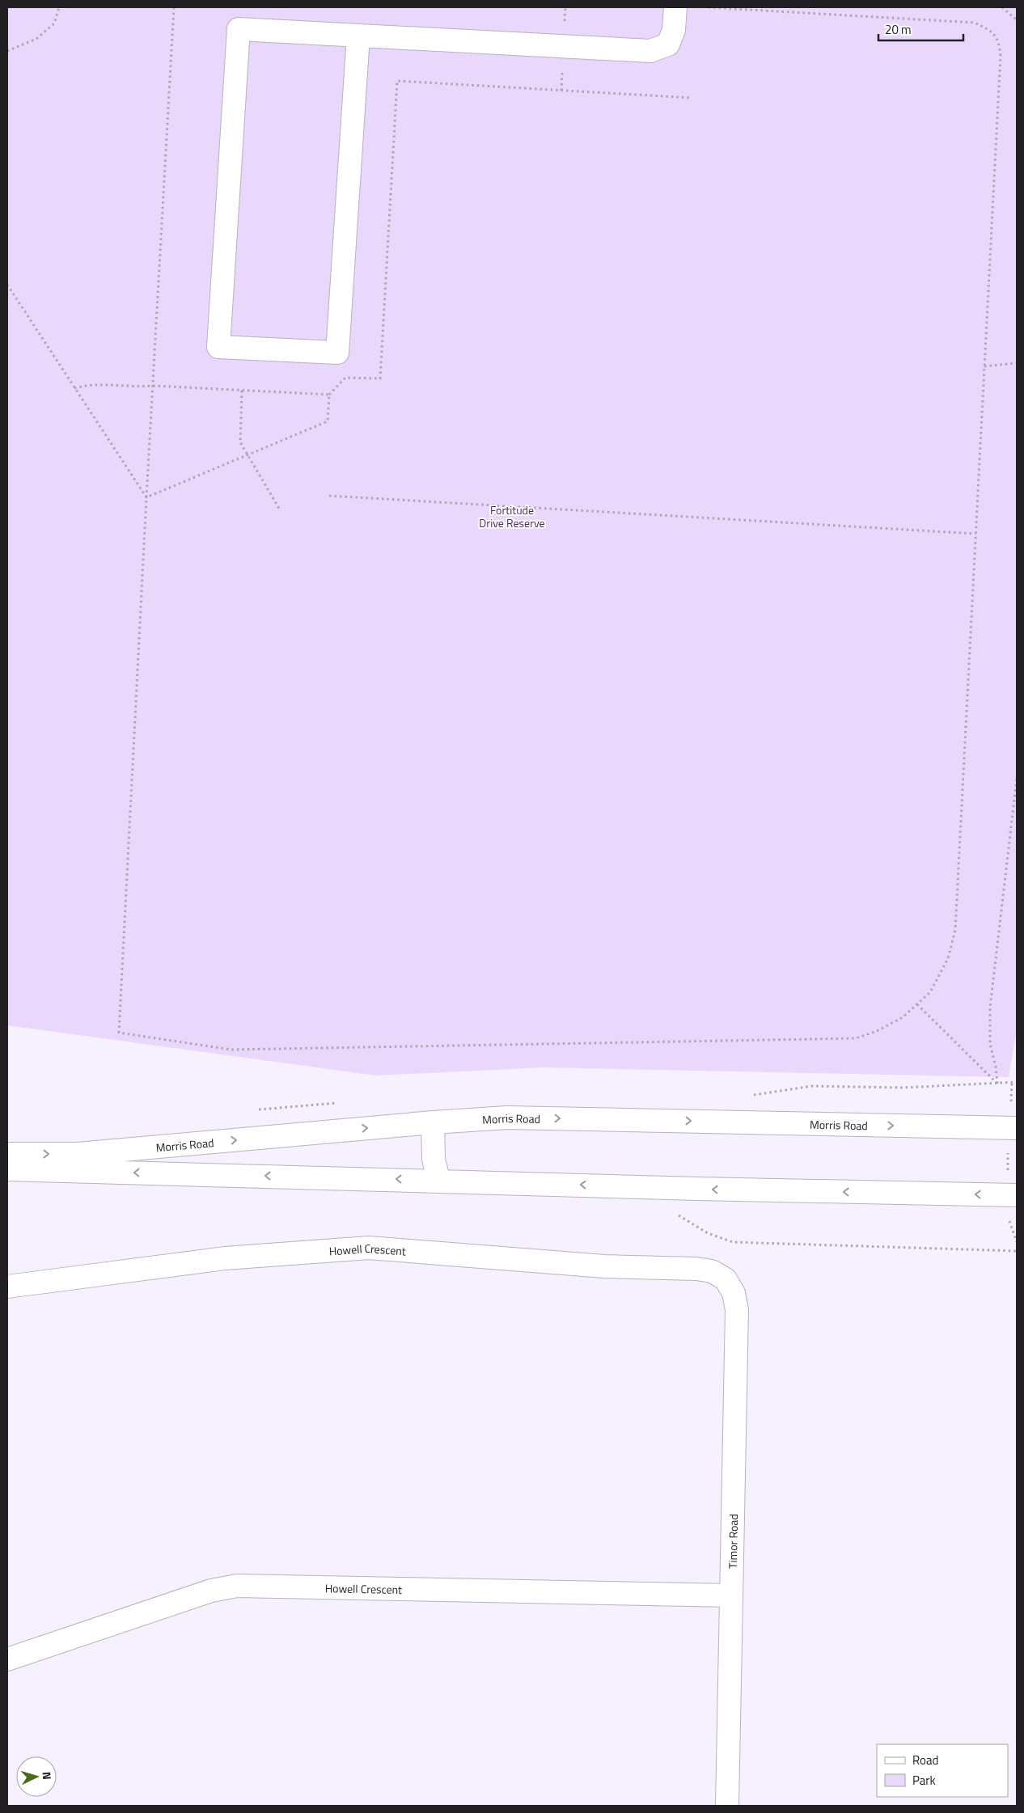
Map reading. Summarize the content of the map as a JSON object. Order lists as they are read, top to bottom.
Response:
{
  "streets": {
    "street": ["Morris Road", "Howell Crescent", "Timor Road"]
  },
  "crossings": [
    ["Howell Crescent", "Timor Road"]
  ],
  "parks": ["Fortitude Drive Reserve"],
  "legend": ["Road", "Park"],
  "scale_bar": "20 m",
  "north": "right"
}
